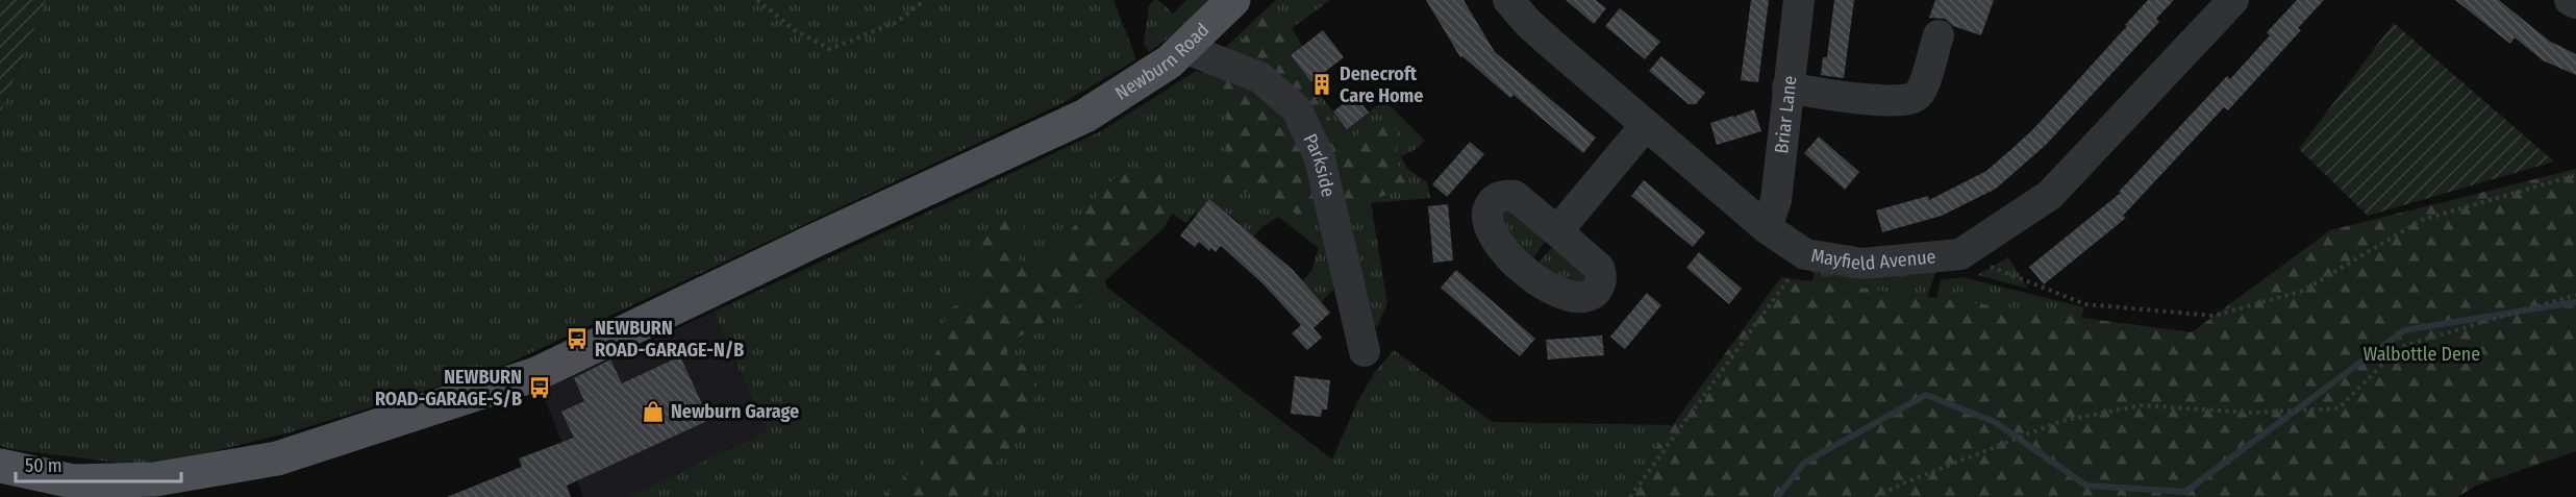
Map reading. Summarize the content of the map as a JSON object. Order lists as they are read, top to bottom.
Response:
{
  "streets": {
    "main road": ["Newburn Road"],
    "street": ["Briar Lane", "Parkside", "Mayfield Avenue"]
  },
  "crossings": [
    ["Newburn Road", "Parkside"],
    ["Briar Lane", "Mayfield Avenue"]
  ],
  "parks": ["Walbottle Dene"],
  "places": {
    "building": ["Denecroft Care Home"],
    "bus stop": ["NEWBURN ROAD-GARAGE-N/B", "NEWBURN ROAD-GARAGE-S/B"],
    "shop": ["Newburn Garage"]
  },
  "scale_bar": "50 m"
}
